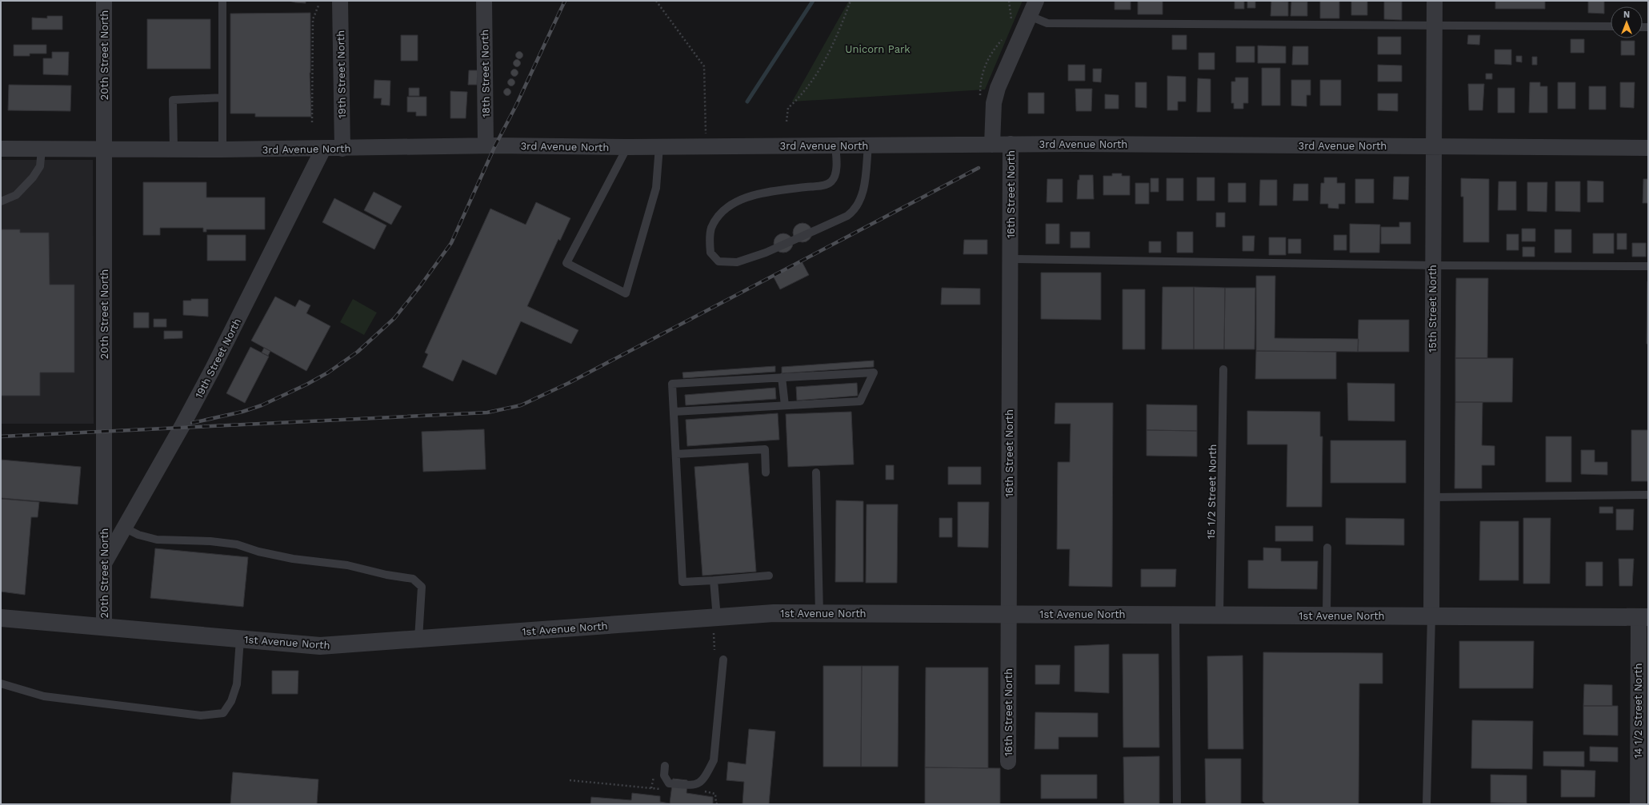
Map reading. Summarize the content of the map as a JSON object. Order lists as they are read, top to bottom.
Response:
{
  "streets": {
    "street": [
      "20th Street North",
      "18th Street North",
      "19th Street North",
      "3rd Avenue North",
      "16th Street North",
      "15th Street North",
      "1st Avenue North",
      "14 1/2 Street North"
    ],
    "lane": ["15 1/2 Street North"]
  },
  "crossings": [
    ["20th Street North", "19th Street North"],
    ["20th Street North", "3rd Avenue North"],
    ["20th Street North", "1st Avenue North"],
    ["18th Street North", "3rd Avenue North"],
    ["19th Street North", "3rd Avenue North"],
    ["3rd Avenue North", "16th Street North"],
    ["3rd Avenue North", "15th Street North"],
    ["16th Street North", "1st Avenue North"],
    ["15th Street North", "1st Avenue North"],
    ["15 1/2 Street North", "1st Avenue North"],
    ["1st Avenue North", "14 1/2 Street North"]
  ],
  "parks": ["Unicorn Park"],
  "north": "top"
}
